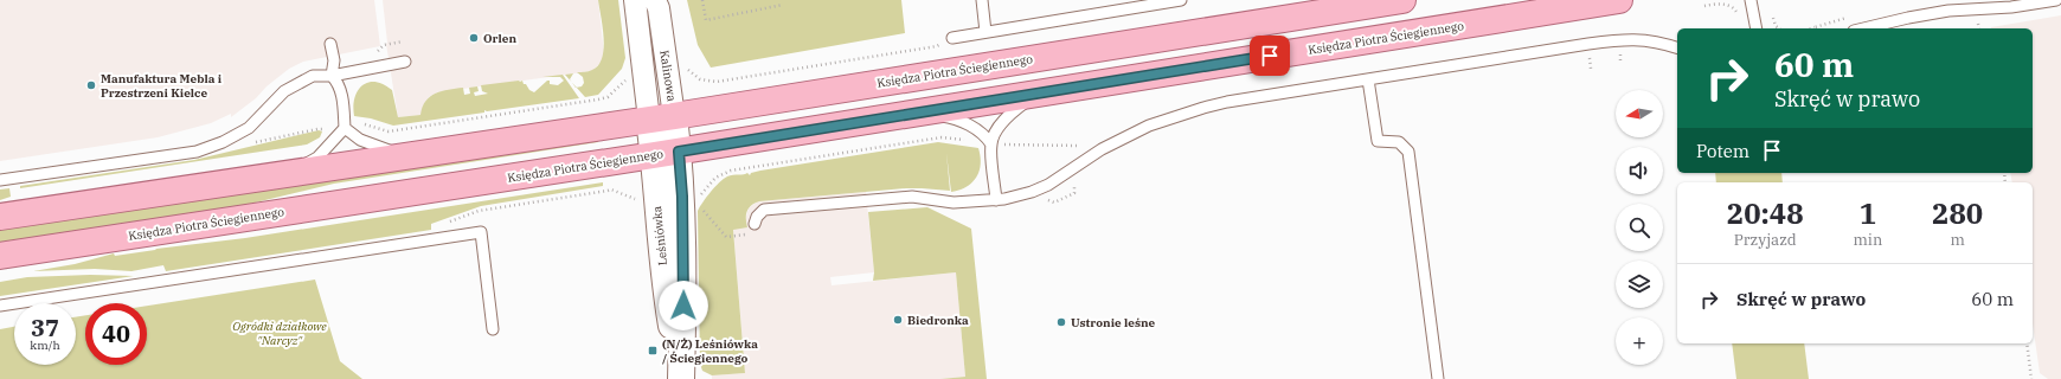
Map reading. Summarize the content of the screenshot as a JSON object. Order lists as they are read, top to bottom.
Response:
{
  "streets": {
    "main road": ["Księdza Piotra Ściegiennego"],
    "street": ["Kalinowa", "Leśniówka"]
  },
  "crossings": [
    ["Księdza Piotra Ściegiennego", "Kalinowa"],
    ["Księdza Piotra Ściegiennego", "Leśniówka"],
    ["Kalinowa", "Leśniówka"]
  ],
  "parks": ["Ogródki działkowe \"Narcyz\""],
  "places": {
    "other": [
      "Orlen",
      "Manufaktura Mebla i Przestrzeni Kielce",
      "Biedronka",
      "Ustronie leśne"
    ],
    "transit": ["(N/Ż) Leśniówka / Ściegiennego"]
  },
  "north": "left",
  "page": {
    "turn": ["60 m", "Skręć w prawo"],
    "map_buttons": "+",
    "then": "Potem",
    "eta": [
      "20:48",
      "Przyjazd",
      "1",
      "min",
      "280",
      "m"
    ],
    "list": [
      {
        "name": "Skręć w prawo",
        "value": "60 m"
      }
    ],
    "speed": "37 km/h",
    "limit": "40"
  }
}
